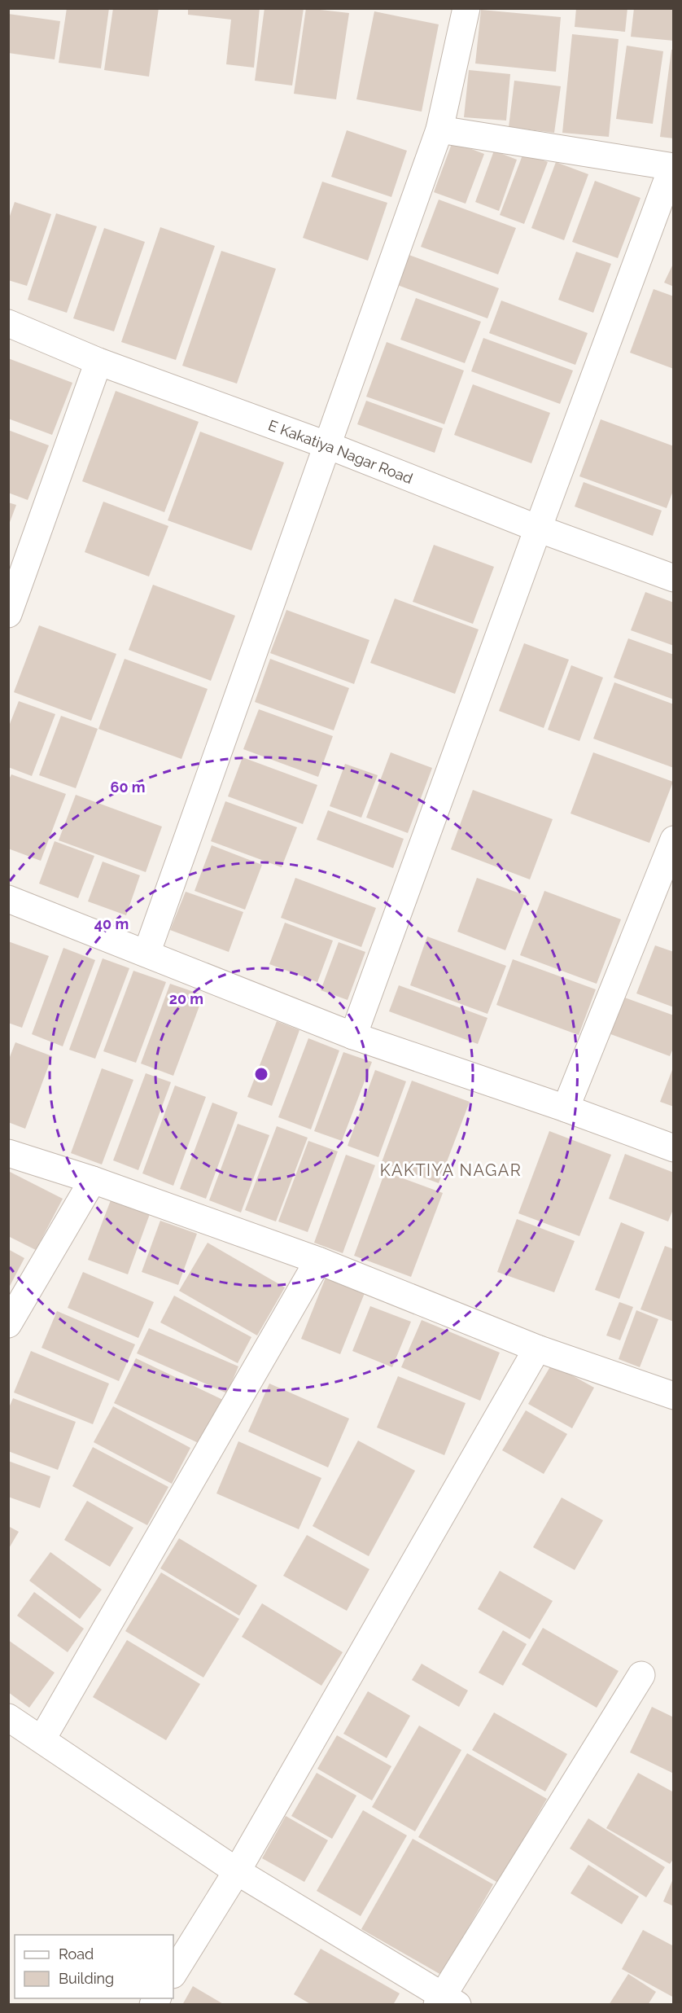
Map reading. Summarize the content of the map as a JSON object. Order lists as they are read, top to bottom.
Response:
{
  "streets": {
    "street": ["E Kakatiya Nagar Road"]
  },
  "districts": ["KAKTIYA NAGAR"],
  "legend": ["Road", "Building"],
  "rings": ["60 m", "40 m", "20 m"]
}
